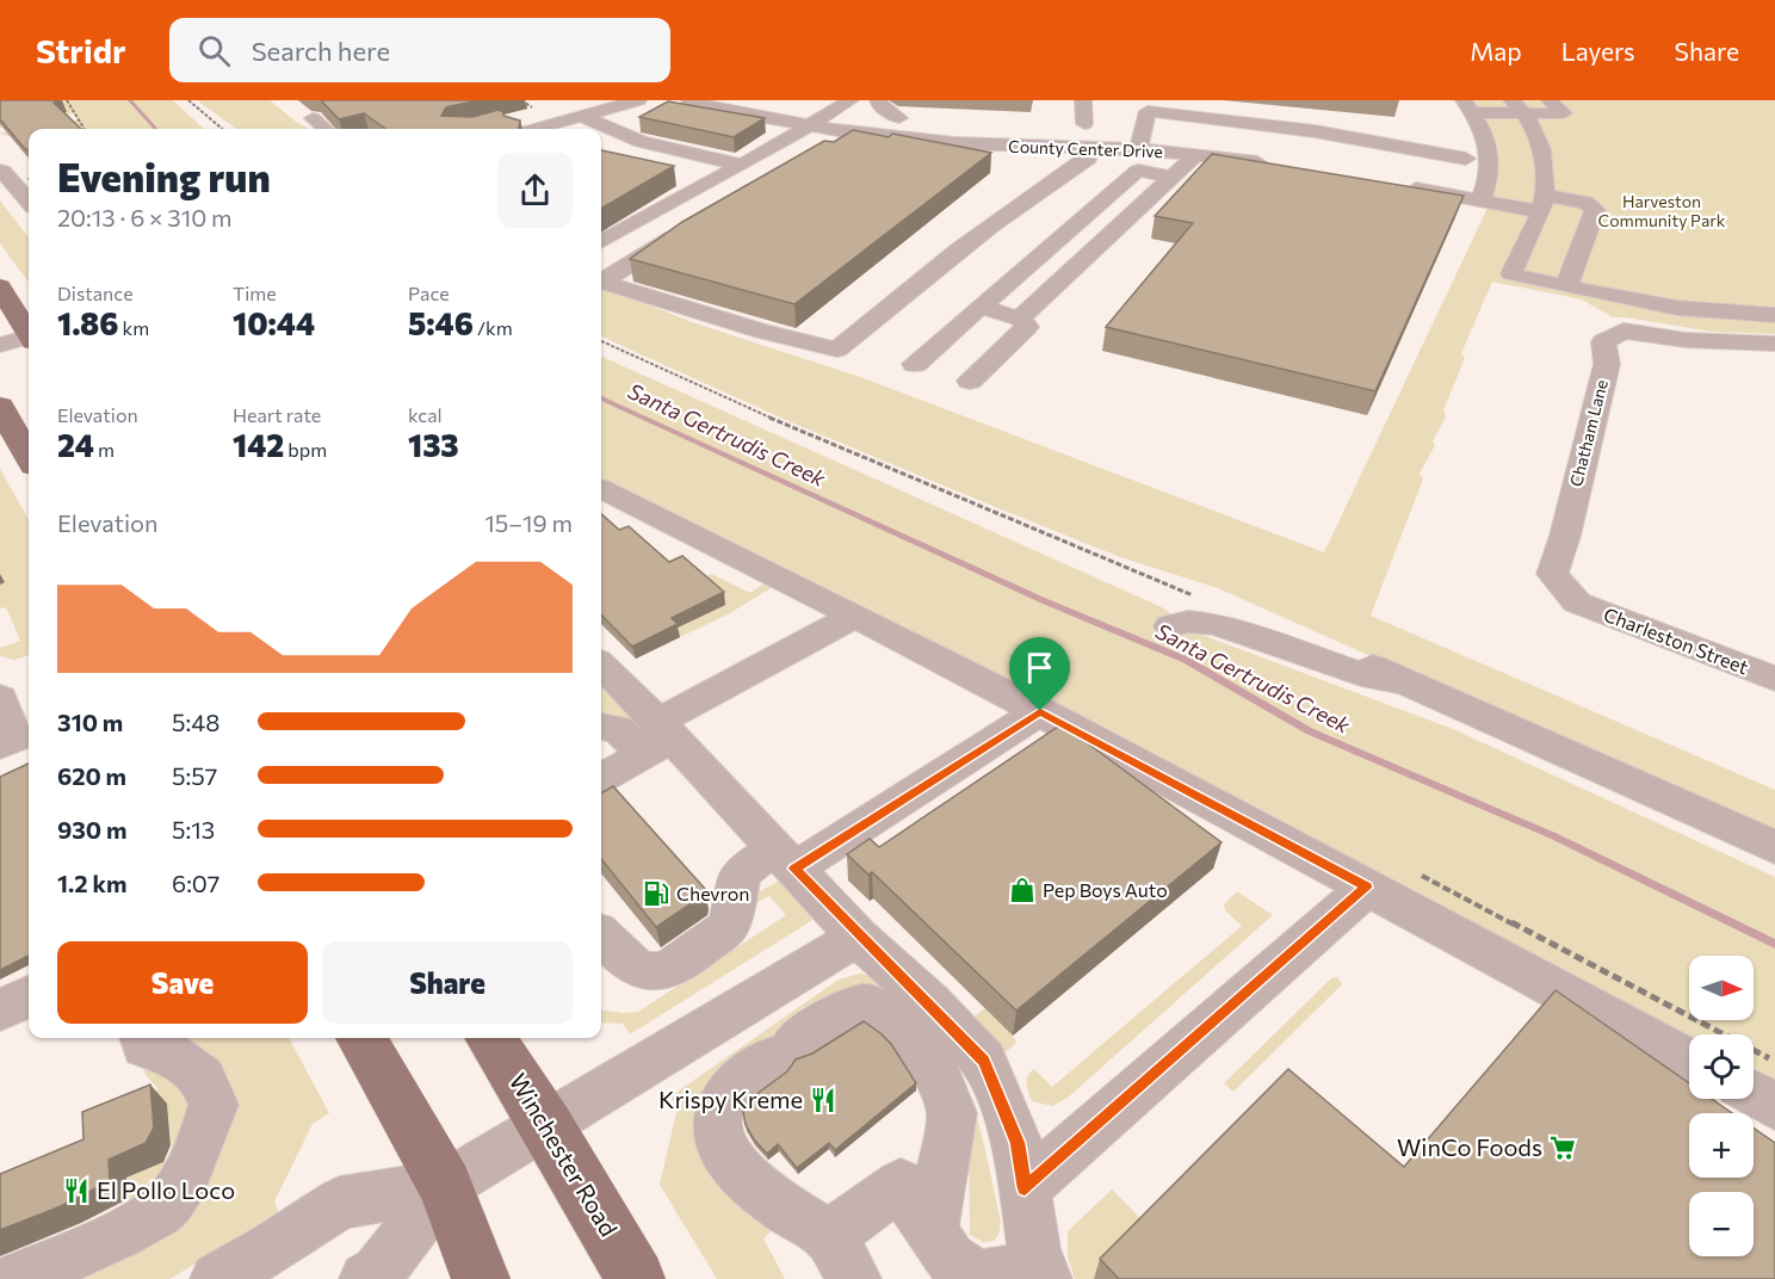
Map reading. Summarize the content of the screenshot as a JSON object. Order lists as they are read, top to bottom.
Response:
{
  "streets": {
    "main road": ["Winchester Road"],
    "street": ["County Center Drive", "Chatham Lane", "Charleston Street"]
  },
  "crossings": [
    ["Chatham Lane", "Charleston Street"]
  ],
  "water": ["Santa Gertrudis Creek"],
  "parks": ["Harveston Community Park"],
  "places": {
    "shop": ["Pep Boys Auto"],
    "fuel station": ["Chevron"],
    "restaurant": ["Krispy Kreme", "El Pollo Loco"],
    "supermarket": ["WinCo Foods"]
  },
  "north": "right",
  "page": {
    "header": "Stridr",
    "search": "Search here",
    "nav": ["Map", "Layers", "Share"],
    "heading": ["Evening run", "20:13 · 6 × 310 m"],
    "stats": [
      ["Distance", "1.86 km"],
      ["Time", "10:44"],
      ["Pace", "5:46 /km"],
      ["Elevation", "24 m"],
      ["Heart rate", "142 bpm"],
      ["kcal", "133"]
    ],
    "chart": ["Elevation", "15–19 m"],
    "list": [
      {
        "name": "310 m",
        "note": "5:48"
      },
      {
        "name": "620 m",
        "note": "5:57"
      },
      {
        "name": "930 m",
        "note": "5:13"
      },
      {
        "name": "1.2 km",
        "note": "6:07"
      }
    ],
    "buttons": ["Save", "Share"],
    "map_buttons": ["+", "−"]
  }
}
